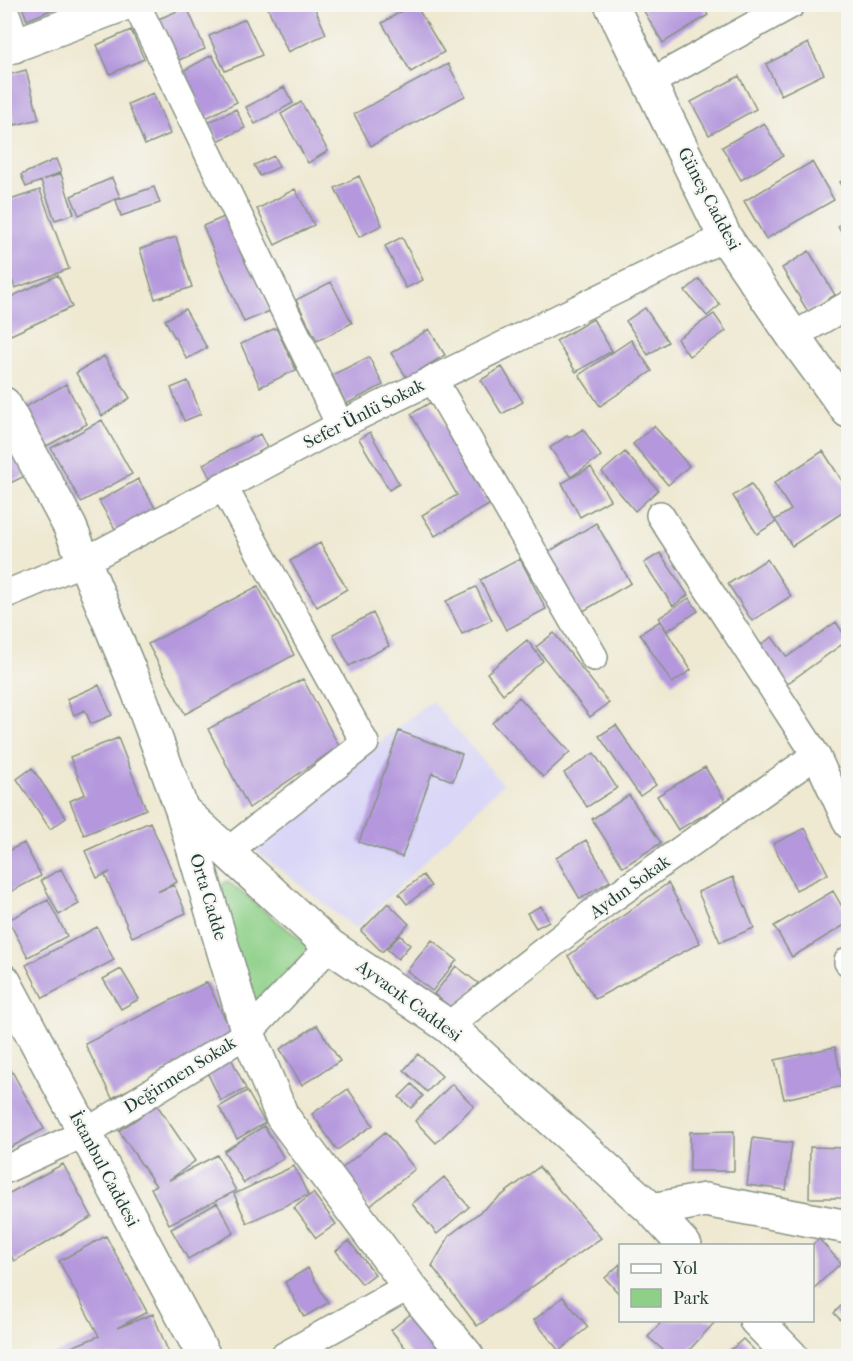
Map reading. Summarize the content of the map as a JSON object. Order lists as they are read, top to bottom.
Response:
{
  "streets": {
    "main road": [
      "Güneş Caddesi",
      "Orta Cadde",
      "Ayvacık Caddesi",
      "İstanbul Caddesi"
    ],
    "street": ["Sefer Ünlü Sokak", "Aydın Sokak", "Değirmen Sokak"]
  },
  "crossings": [
    ["Güneş Caddesi", "Sefer Ünlü Sokak"],
    ["Sefer Ünlü Sokak", "Orta Cadde"],
    ["Aydın Sokak", "Ayvacık Caddesi"],
    ["Orta Cadde", "Ayvacık Caddesi"],
    ["Orta Cadde", "Değirmen Sokak"],
    ["Ayvacık Caddesi", "Değirmen Sokak"],
    ["Değirmen Sokak", "İstanbul Caddesi"]
  ],
  "legend": ["Yol", "Park"]
}
